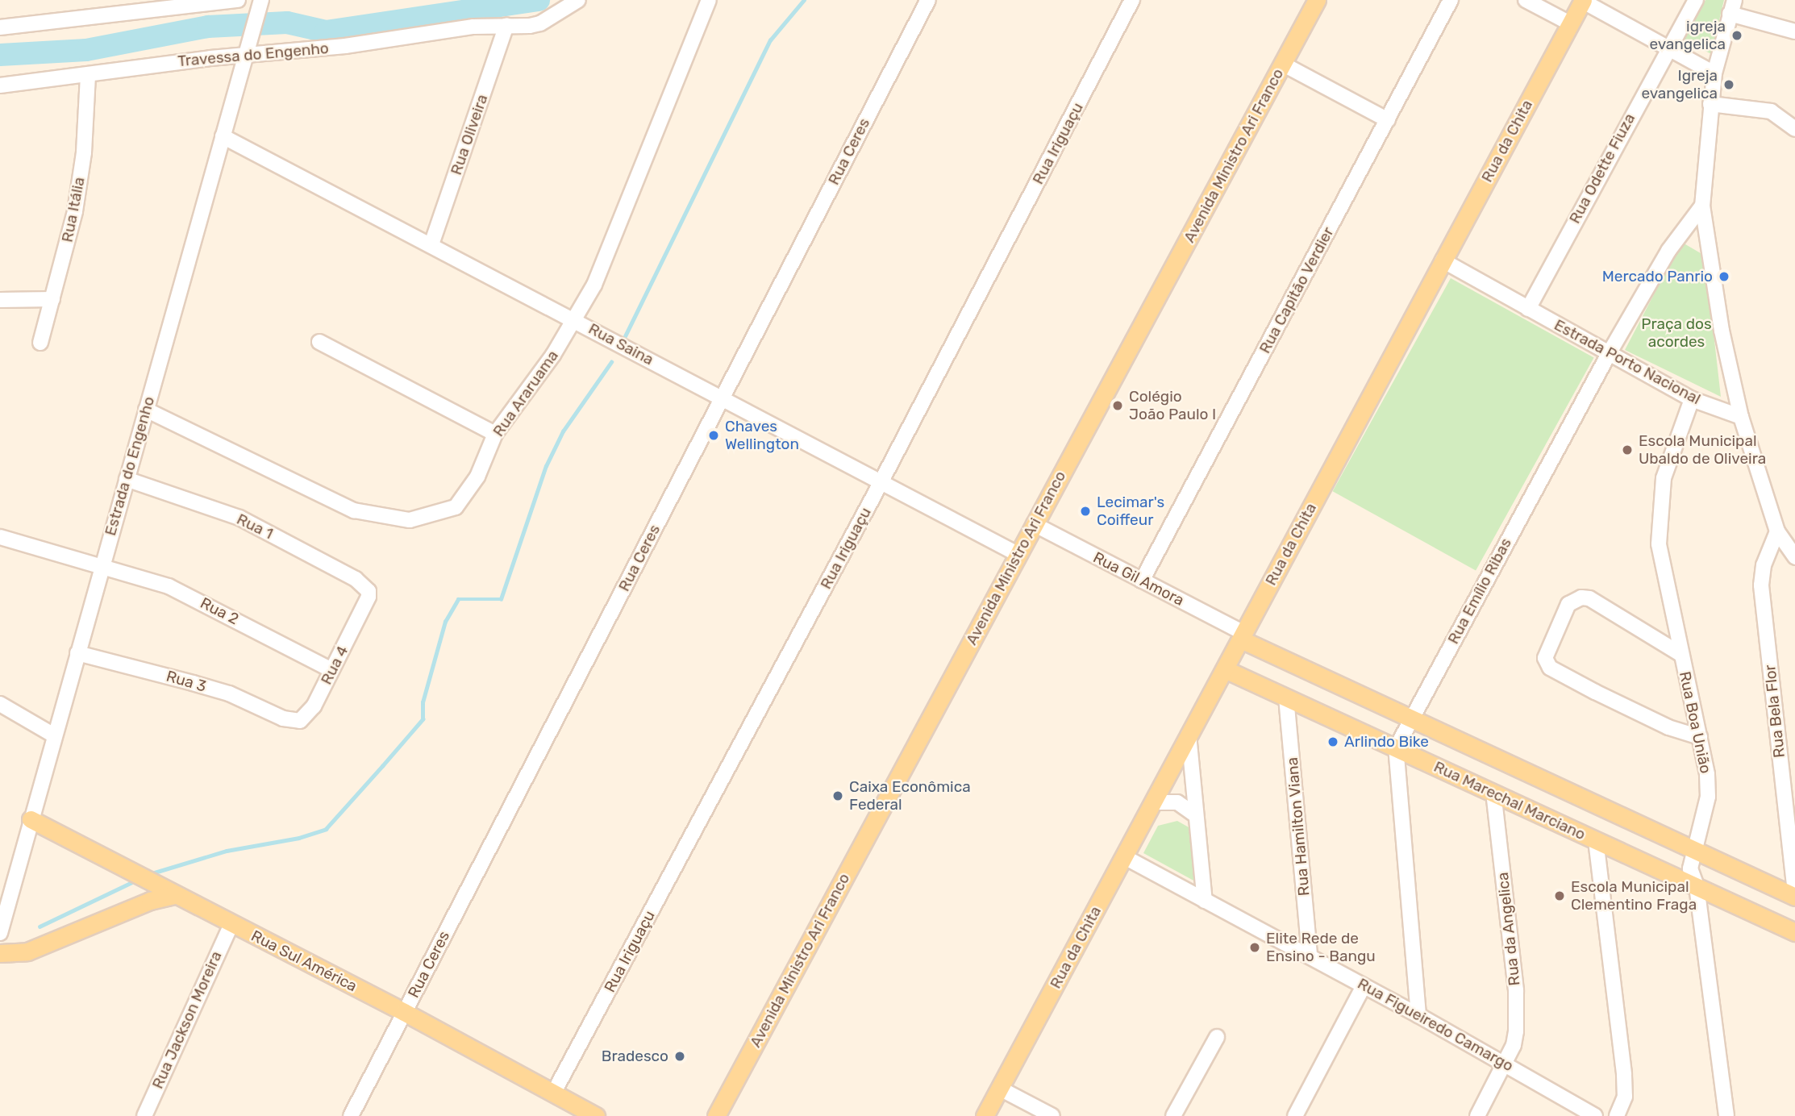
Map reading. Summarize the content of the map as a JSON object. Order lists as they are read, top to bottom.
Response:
{
  "streets": {
    "main road": [
      "Rua da Chita",
      "Avenida Ministro Ari Franco",
      "Rua Marechal Marciano",
      "Rua Sul América"
    ],
    "street": [
      "Travessa do Engenho",
      "Rua Oliveira",
      "Rua Iriguaçu",
      "Rua Ceres",
      "Rua Odette Fiuza",
      "Rua Itália",
      "Rua Capitão Verdier",
      "Rua Saina",
      "Estrada Porto Nacional",
      "Rua Araruama",
      "Estrada do Engenho",
      "Rua 1",
      "Rua Gil Amora",
      "Rua Emílio Ribas",
      "Rua 2",
      "Rua 4",
      "Rua 3",
      "Rua Bela Flor",
      "Rua Boa União",
      "Rua Hamilton Viana",
      "Rua da Angelica",
      "Rua Jackson Moreira",
      "Rua Figueiredo Camargo"
    ]
  },
  "crossings": [
    ["Travessa do Engenho", "Rua Oliveira"],
    ["Travessa do Engenho", "Rua Itália"],
    ["Travessa do Engenho", "Estrada do Engenho"],
    ["Rua Oliveira", "Rua Saina"],
    ["Rua da Chita", "Estrada Porto Nacional"],
    ["Rua da Chita", "Rua Gil Amora"],
    ["Rua da Chita", "Rua Marechal Marciano"],
    ["Rua da Chita", "Rua Figueiredo Camargo"],
    ["Rua Iriguaçu", "Rua Saina"],
    ["Rua Iriguaçu", "Rua Sul América"],
    ["Rua Ceres", "Rua Saina"],
    ["Rua Ceres", "Rua Sul América"],
    ["Avenida Ministro Ari Franco", "Rua Saina"],
    ["Avenida Ministro Ari Franco", "Rua Gil Amora"],
    ["Rua Odette Fiuza", "Estrada Porto Nacional"],
    ["Rua Capitão Verdier", "Rua Gil Amora"],
    ["Rua Saina", "Rua Araruama"],
    ["Rua Saina", "Estrada do Engenho"],
    ["Estrada Porto Nacional", "Rua Emílio Ribas"],
    ["Estrada Porto Nacional", "Rua Boa União"],
    ["Rua Araruama", "Estrada do Engenho"],
    ["Estrada do Engenho", "Rua 1"],
    ["Estrada do Engenho", "Rua 2"],
    ["Estrada do Engenho", "Rua 3"],
    ["Estrada do Engenho", "Rua Sul América"],
    ["Rua 1", "Rua 4"],
    ["Rua Emílio Ribas", "Rua Marechal Marciano"],
    ["Rua 2", "Rua 4"],
    ["Rua 4", "Rua 3"],
    ["Rua Boa União", "Rua Marechal Marciano"],
    ["Rua Marechal Marciano", "Rua Hamilton Viana"],
    ["Rua Marechal Marciano", "Rua da Angelica"],
    ["Rua Hamilton Viana", "Rua Figueiredo Camargo"],
    ["Rua da Angelica", "Rua Figueiredo Camargo"],
    ["Rua Sul América", "Rua Jackson Moreira"]
  ],
  "parks": ["Praça dos acordes"],
  "places": [
    "igreja evangelica",
    "Igreja evangelica",
    "Mercado Panrio",
    "Colégio João Paulo I",
    "Chaves Wellington",
    "Escola Municipal Ubaldo de Oliveira",
    "Lecimar's Coiffeur",
    "Arlindo Bike",
    "Caixa Econômica Federal",
    "Escola Municipal Clementino Fraga",
    "Elite Rede de Ensino - Bangu",
    "Bradesco"
  ]
}
